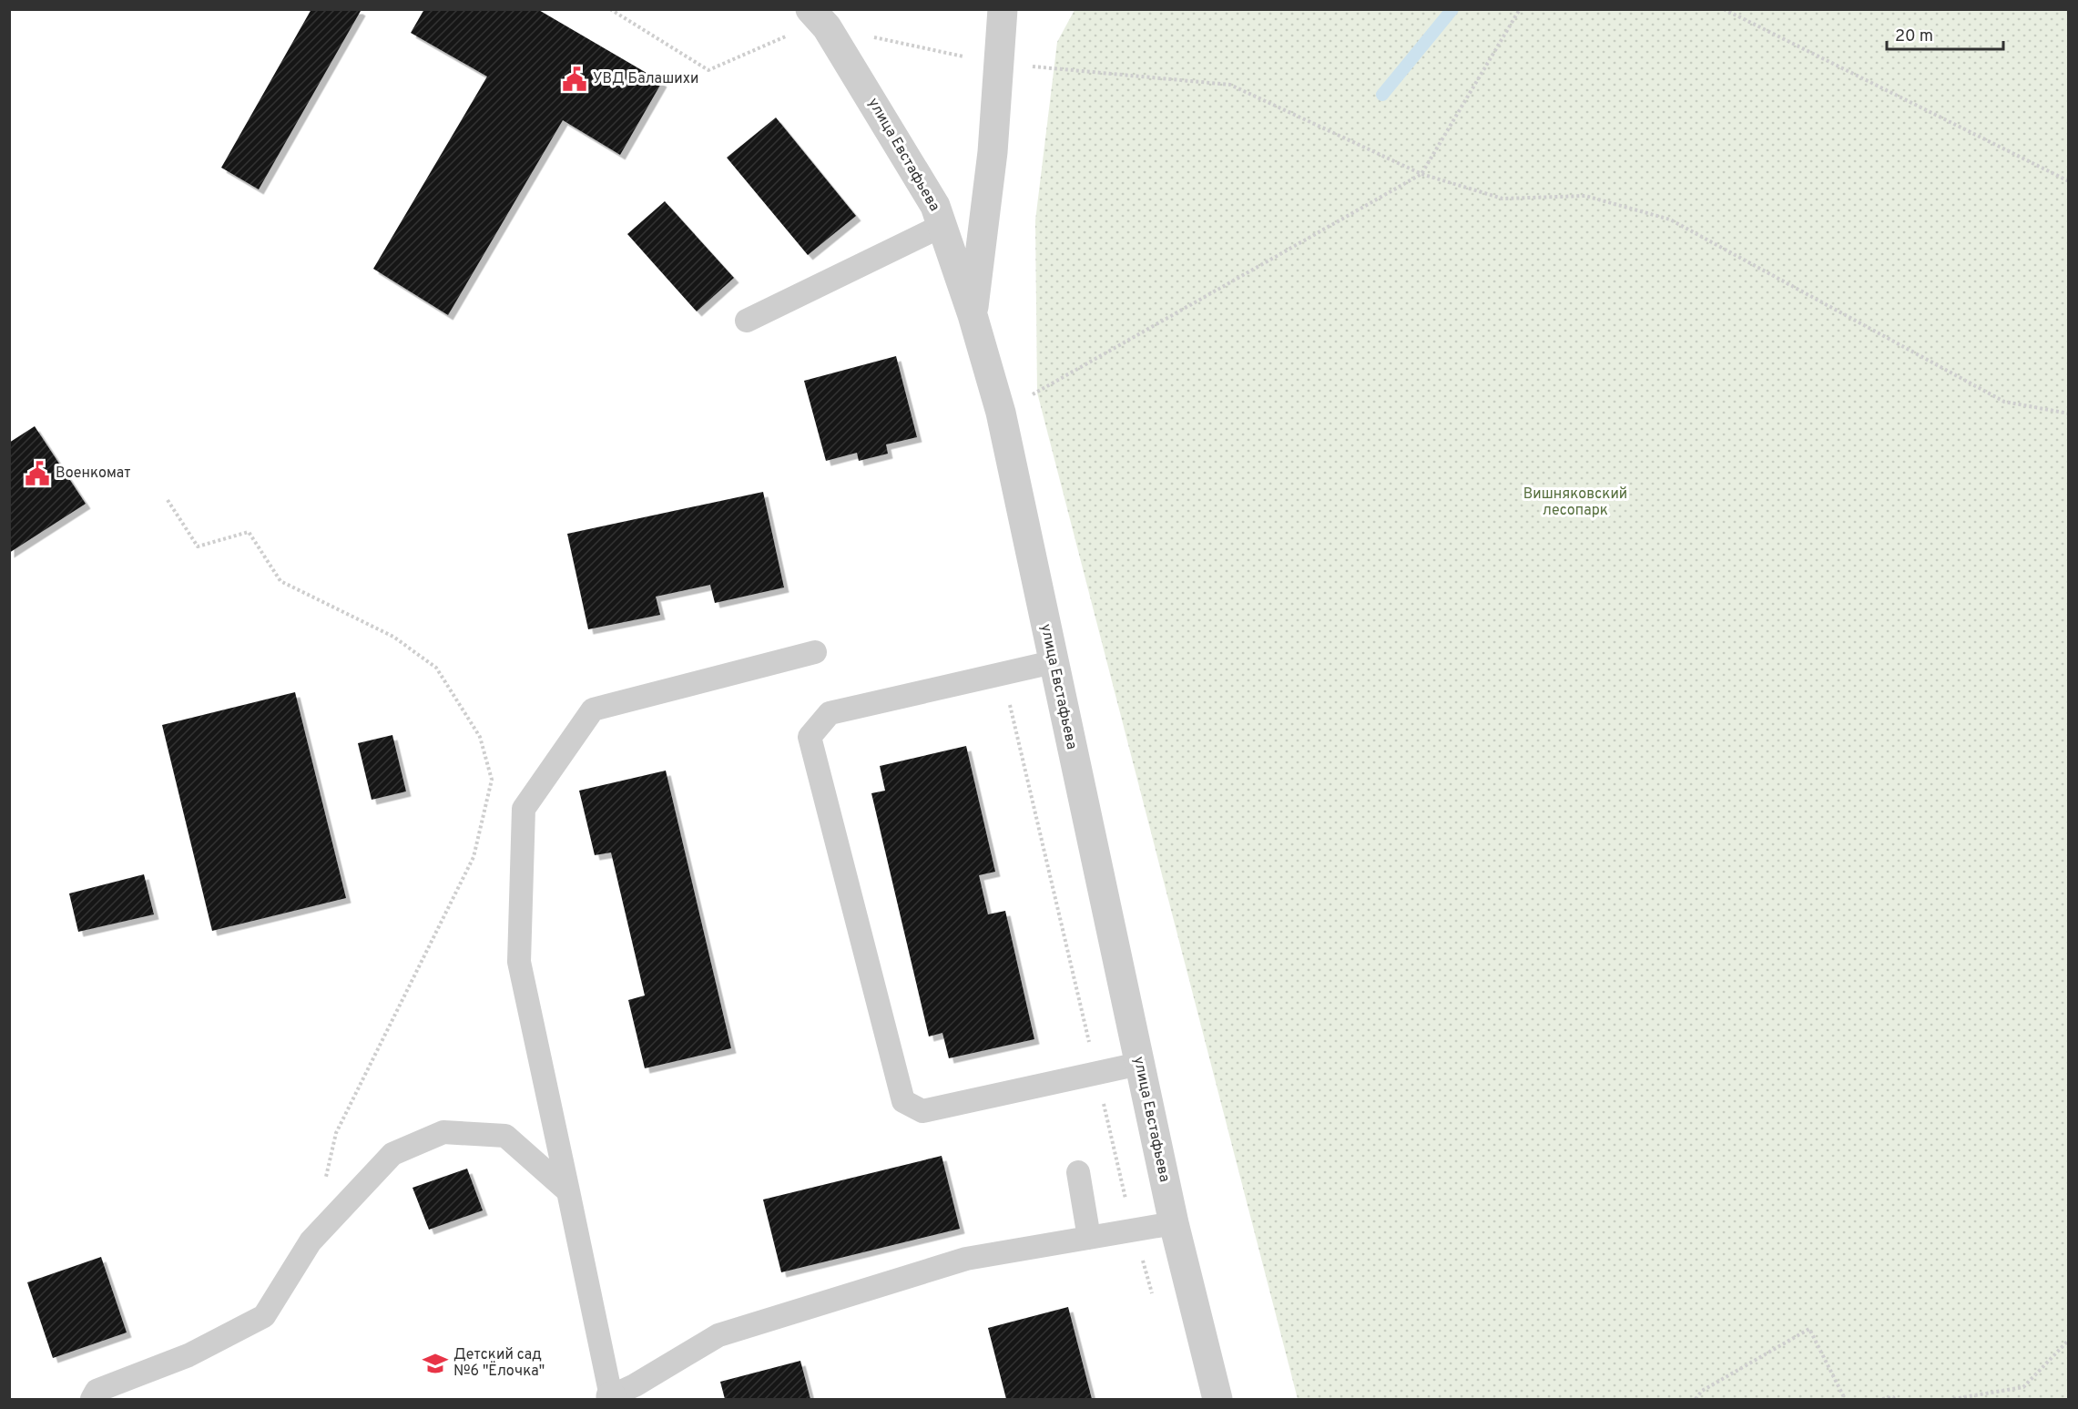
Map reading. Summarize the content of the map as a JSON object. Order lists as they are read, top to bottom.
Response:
{
  "streets": {
    "street": ["улица Евстафьева"]
  },
  "parks": ["Вишняковский лесопарк"],
  "places": {
    "public building": ["УВД Балашихи", "Военкомат"],
    "school or university": ["Детский сад №6 \"Ёлочка\""]
  },
  "scale_bar": "20 m"
}
